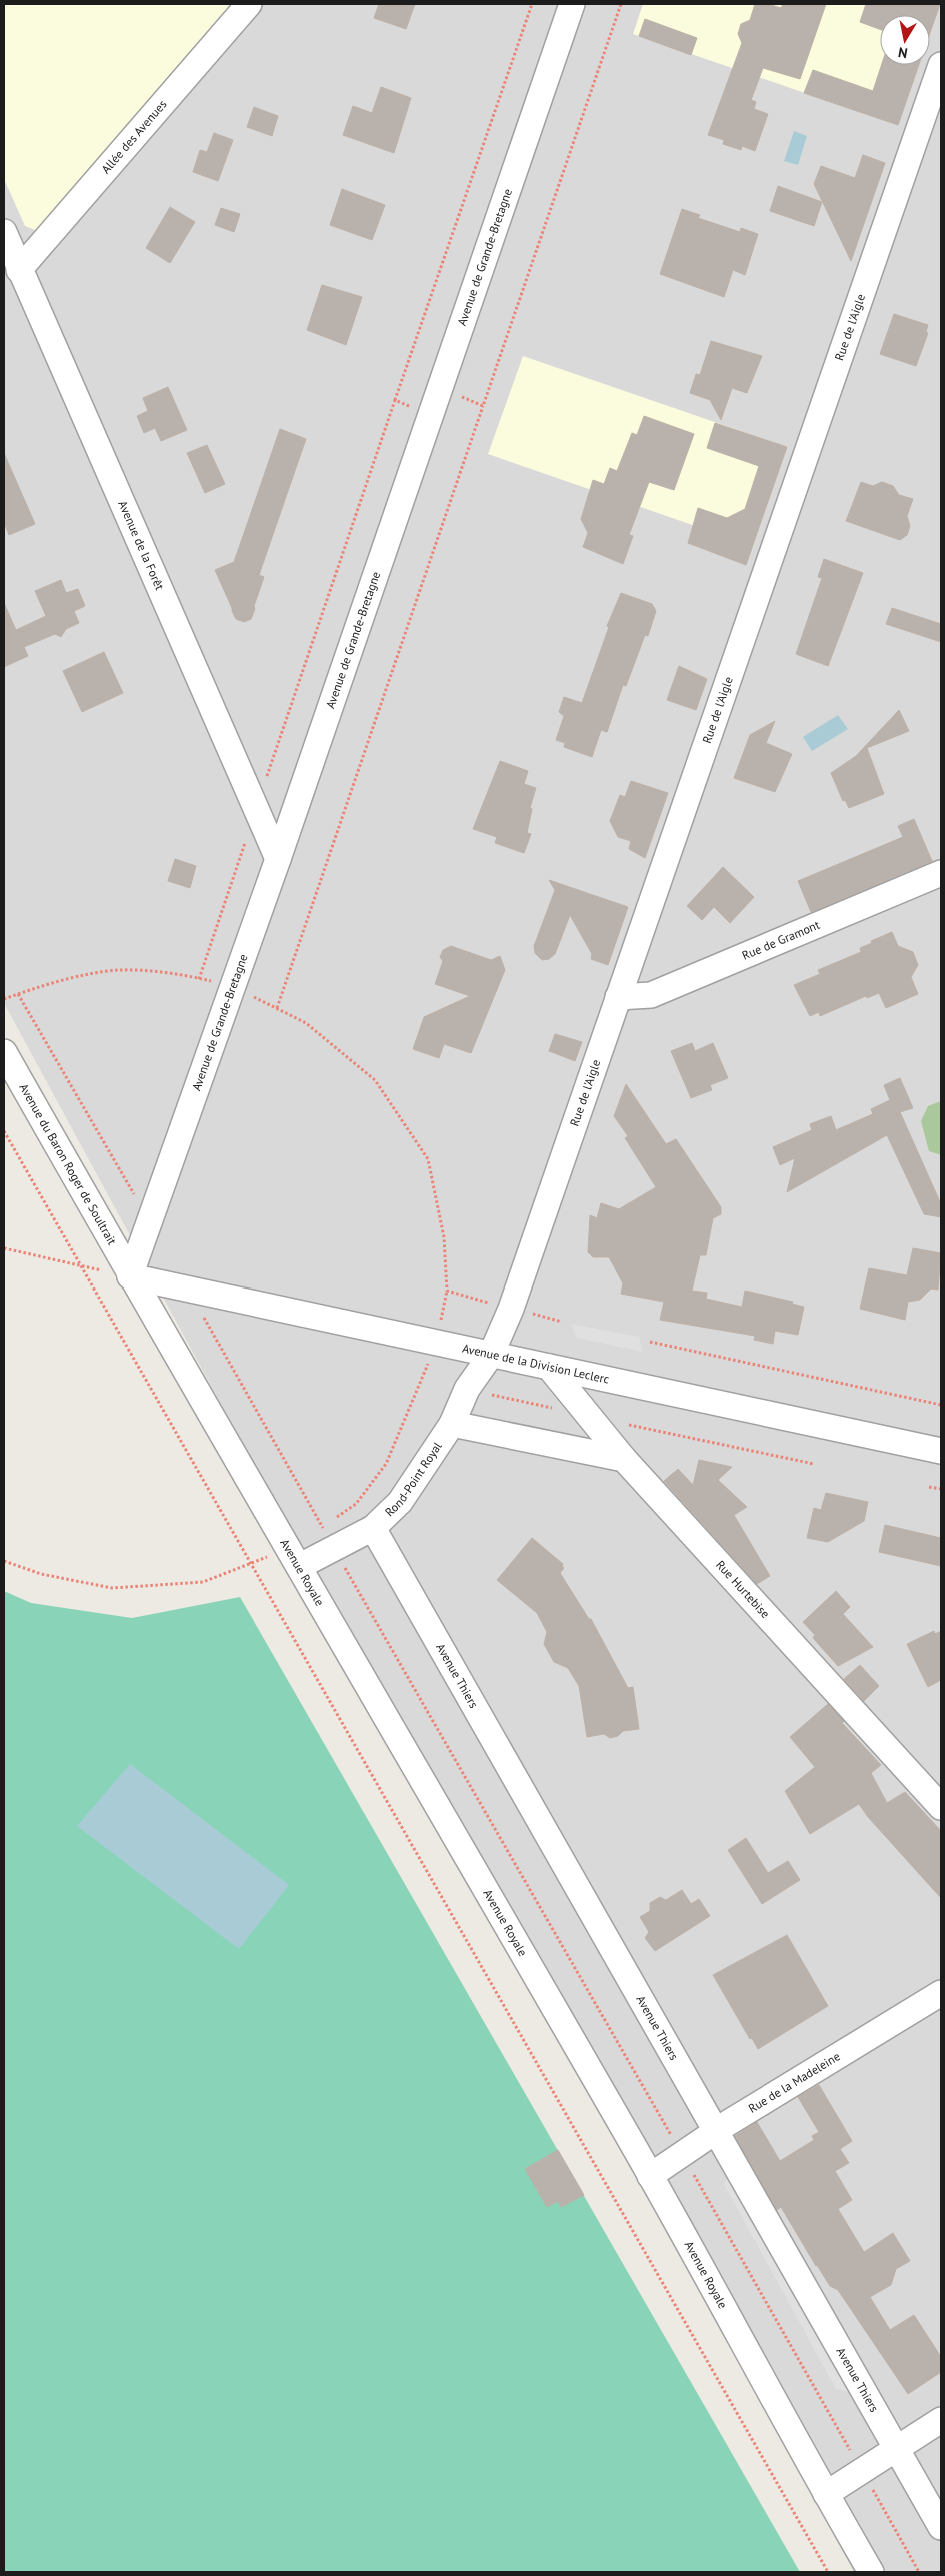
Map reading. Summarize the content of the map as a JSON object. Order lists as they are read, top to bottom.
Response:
{
  "streets": {
    "street": [
      "Allée des Avenues",
      "Avenue de Grande-Bretagne",
      "Rue de l'Aigle",
      "Avenue de la Forêt",
      "Rue de Gramont",
      "Avenue du Baron Roger de Soultrait",
      "Avenue de la Division Leclerc",
      "Rond-Point Royal",
      "Avenue Royale",
      "Rue Hurtebise",
      "Avenue Thiers",
      "Rue de la Madeleine"
    ]
  },
  "crossings": [
    ["Allée des Avenues", "Avenue de la Forêt"],
    ["Avenue de Grande-Bretagne", "Avenue de la Forêt"],
    ["Avenue de Grande-Bretagne", "Avenue du Baron Roger de Soultrait"],
    ["Avenue de Grande-Bretagne", "Avenue de la Division Leclerc"],
    ["Avenue de Grande-Bretagne", "Avenue Royale"],
    ["Rue de l'Aigle", "Rue de Gramont"],
    ["Rue de l'Aigle", "Avenue de la Division Leclerc"],
    ["Rue de l'Aigle", "Rond-Point Royal"],
    ["Avenue du Baron Roger de Soultrait", "Avenue de la Division Leclerc"],
    ["Avenue du Baron Roger de Soultrait", "Avenue Royale"],
    ["Avenue de la Division Leclerc", "Rond-Point Royal"],
    ["Avenue de la Division Leclerc", "Avenue Royale"],
    ["Avenue de la Division Leclerc", "Rue Hurtebise"],
    ["Rond-Point Royal", "Avenue Royale"],
    ["Rond-Point Royal", "Avenue Thiers"],
    ["Avenue Royale", "Rue de la Madeleine"],
    ["Avenue Thiers", "Rue de la Madeleine"]
  ],
  "north": "bottom"
}
